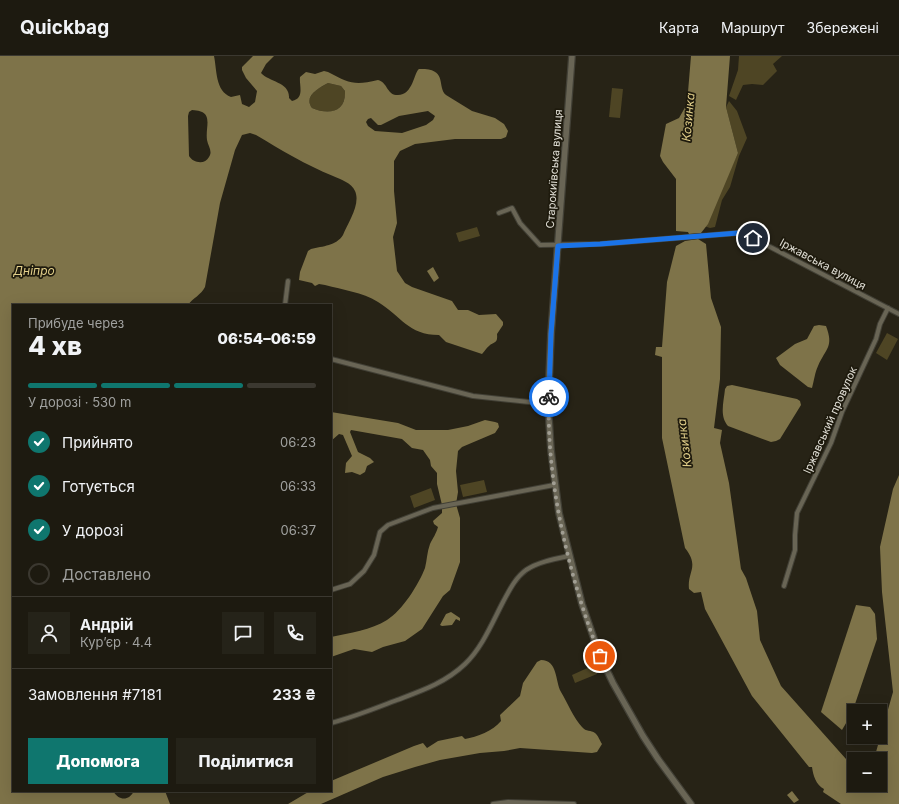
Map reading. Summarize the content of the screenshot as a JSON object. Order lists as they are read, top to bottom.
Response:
{
  "streets": {
    "street": ["Старокиївська вулиця", "Іржавська вулиця", "Іржавський провулок"]
  },
  "crossings": [
    ["Старокиївська вулиця", "Іржавська вулиця"],
    ["Іржавська вулиця", "Іржавський провулок"]
  ],
  "water": ["Козинка", "Дніпро"],
  "page": {
    "header": "Quickbag",
    "nav": ["Карта", "Маршрут", "Збережені"],
    "heading": ["4 хв", "Прибуде через", "06:54–06:59"],
    "panel": [
      "Андрій",
      "Кур’єр · 4.4",
      "Замовлення #7181",
      "233 ₴"
    ],
    "bar": "У дорозі · 530 m",
    "list": [
      ["Прийнято", "06:23"],
      ["Готується", "06:33"],
      ["У дорозі", "06:37"],
      "Доставлено"
    ],
    "map_buttons": ["+", "−"],
    "buttons": ["Допомога", "Поділитися"]
  }
}
